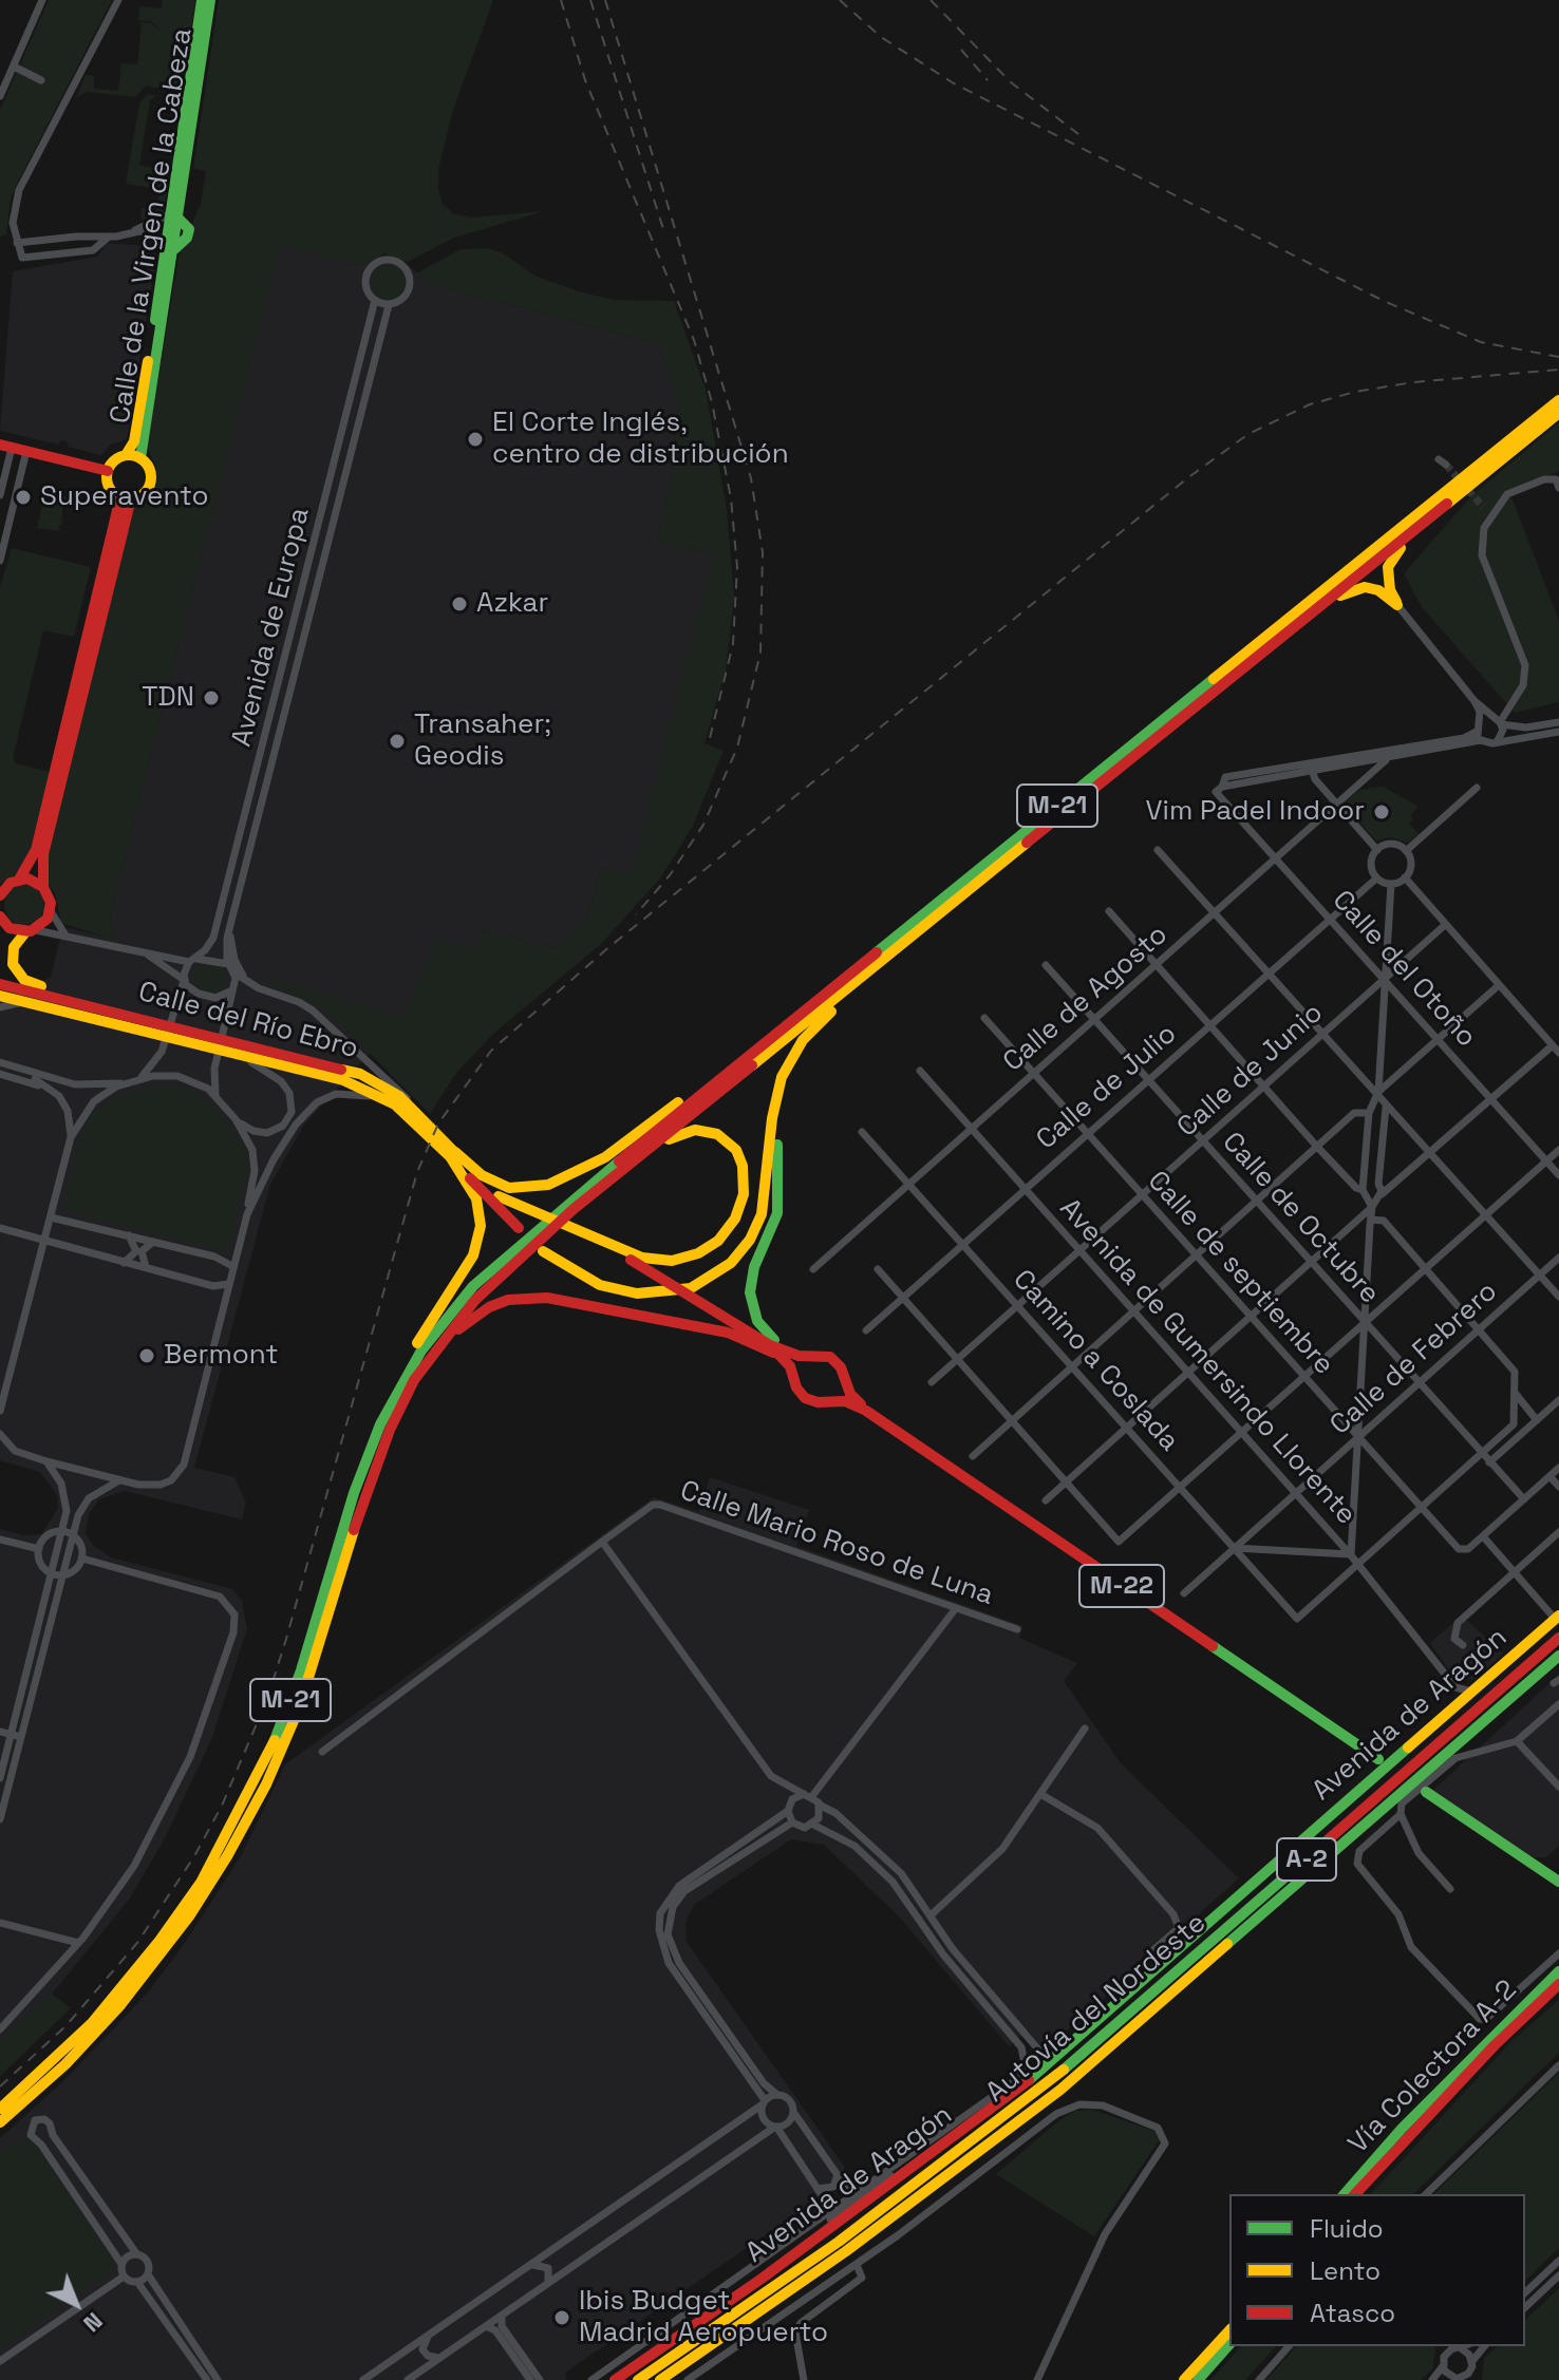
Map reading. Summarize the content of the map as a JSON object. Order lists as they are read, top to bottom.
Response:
{
  "streets": {
    "main road": [
      "Calle de la Virgen de la Cabeza",
      "M-21",
      "Calle del Río Ebro",
      "M-22",
      "Avenida de Aragón",
      "A-2",
      "Autovía del Nordeste",
      "Vía Colectora A-2"
    ],
    "street": [
      "Avenida de Europa",
      "Calle del Otoño",
      "Calle de Agosto",
      "Calle de Junio",
      "Calle de Julio",
      "Calle de Octubre",
      "Calle de septiembre",
      "Calle de Febrero",
      "Camino a Coslada",
      "Avenida de Gumersindo Llorente",
      "Calle Mario Roso de Luna"
    ]
  },
  "crossings": [
    ["Calle del Otoño", "Calle de Agosto"],
    ["Calle del Otoño", "Calle de Junio"],
    ["Calle del Otoño", "Calle de Julio"],
    ["Calle de Agosto", "Calle de Octubre"],
    ["Calle de Agosto", "Calle de septiembre"],
    ["Calle de Agosto", "Camino a Coslada"],
    ["Calle de Agosto", "Avenida de Gumersindo Llorente"],
    ["Calle del Río Ebro", "M-22"],
    ["Calle de Junio", "Calle de Octubre"],
    ["Calle de Junio", "Calle de septiembre"],
    ["Calle de Junio", "Camino a Coslada"],
    ["Calle de Junio", "Avenida de Gumersindo Llorente"],
    ["Calle de Julio", "Calle de Octubre"],
    ["Calle de Julio", "Calle de septiembre"],
    ["Calle de Julio", "Camino a Coslada"],
    ["Calle de Julio", "Avenida de Gumersindo Llorente"],
    ["Calle de Octubre", "Calle de Febrero"],
    ["Calle de septiembre", "Calle de Febrero"],
    ["Calle de Febrero", "Camino a Coslada"],
    ["Calle de Febrero", "Avenida de Gumersindo Llorente"],
    ["Camino a Coslada", "Avenida de Gumersindo Llorente"]
  ],
  "places": [
    "El Corte Inglés, centro de distribución",
    "Superavento",
    "Azkar",
    "TDN",
    "Transaher; Geodis",
    "Vim Padel Indoor",
    "Bermont",
    "Ibis Budget Madrid Aeropuerto"
  ],
  "legend": ["Fluido", "Lento", "Atasco"],
  "north": "bottom right"
}
